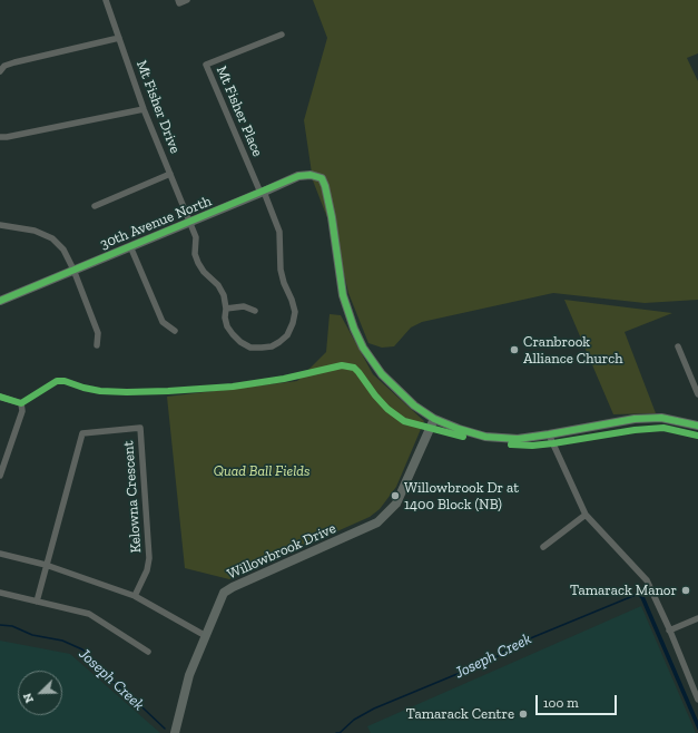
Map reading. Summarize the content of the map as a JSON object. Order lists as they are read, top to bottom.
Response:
{
  "streets": {
    "street": [
      "Mt Fisher Drive",
      "Mt Fisher Place",
      "30th Avenue North",
      "Kelowna Crescent",
      "Willowbrook Drive"
    ]
  },
  "crossings": [
    ["Mt Fisher Drive", "Mt Fisher Place"],
    ["Mt Fisher Drive", "30th Avenue North"],
    ["Mt Fisher Place", "30th Avenue North"],
    ["30th Avenue North", "Willowbrook Drive"]
  ],
  "water": ["Joseph Creek"],
  "parks": ["Quad Ball Fields"],
  "places": [
    "Cranbrook Alliance Church",
    "Willowbrook Dr at 1400 Block (NB)",
    "Tamarack Manor",
    "Tamarack Centre"
  ],
  "scale_bar": "100 m",
  "north": "bottom left"
}
